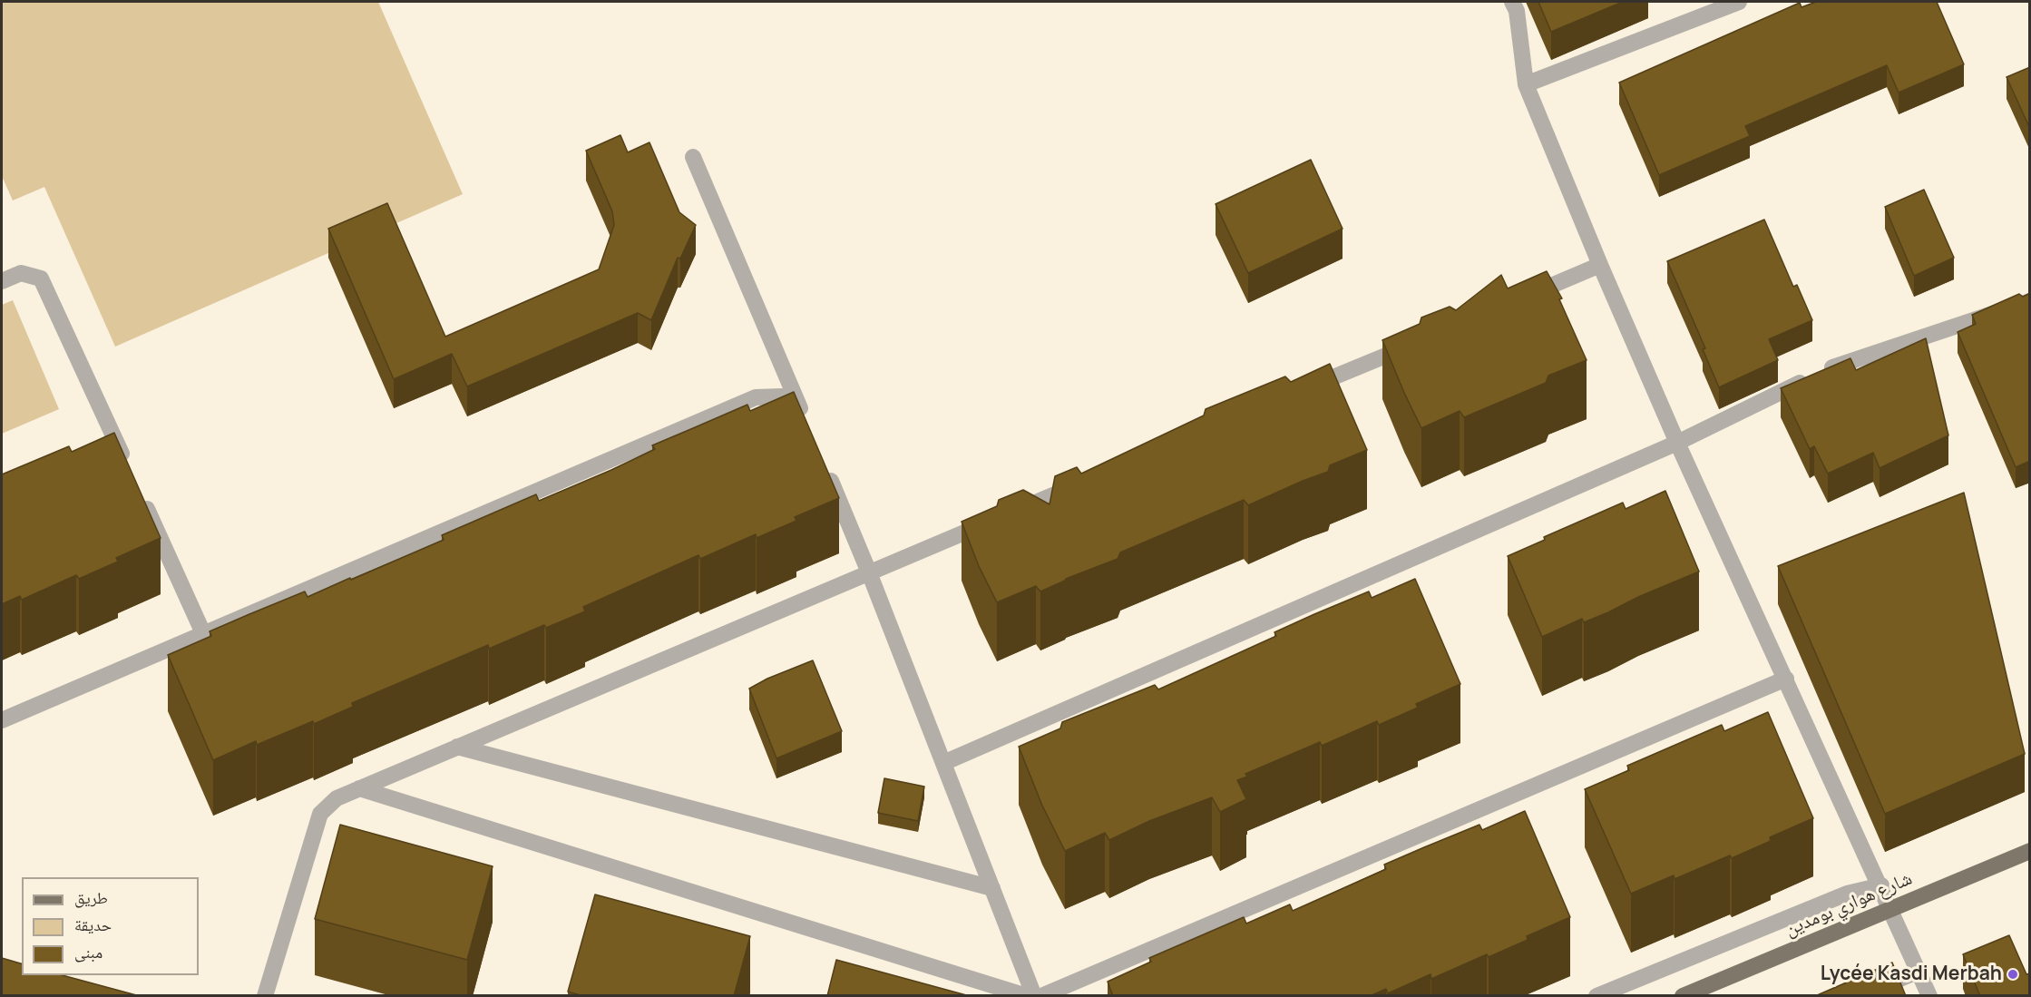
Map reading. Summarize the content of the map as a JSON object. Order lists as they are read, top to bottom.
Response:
{
  "streets": {
    "main road": ["شارع هواري بومدين"]
  },
  "places": ["Lycée Kasdi Merbah"],
  "legend": ["طريق", "حديقة", "مبنى"]
}
